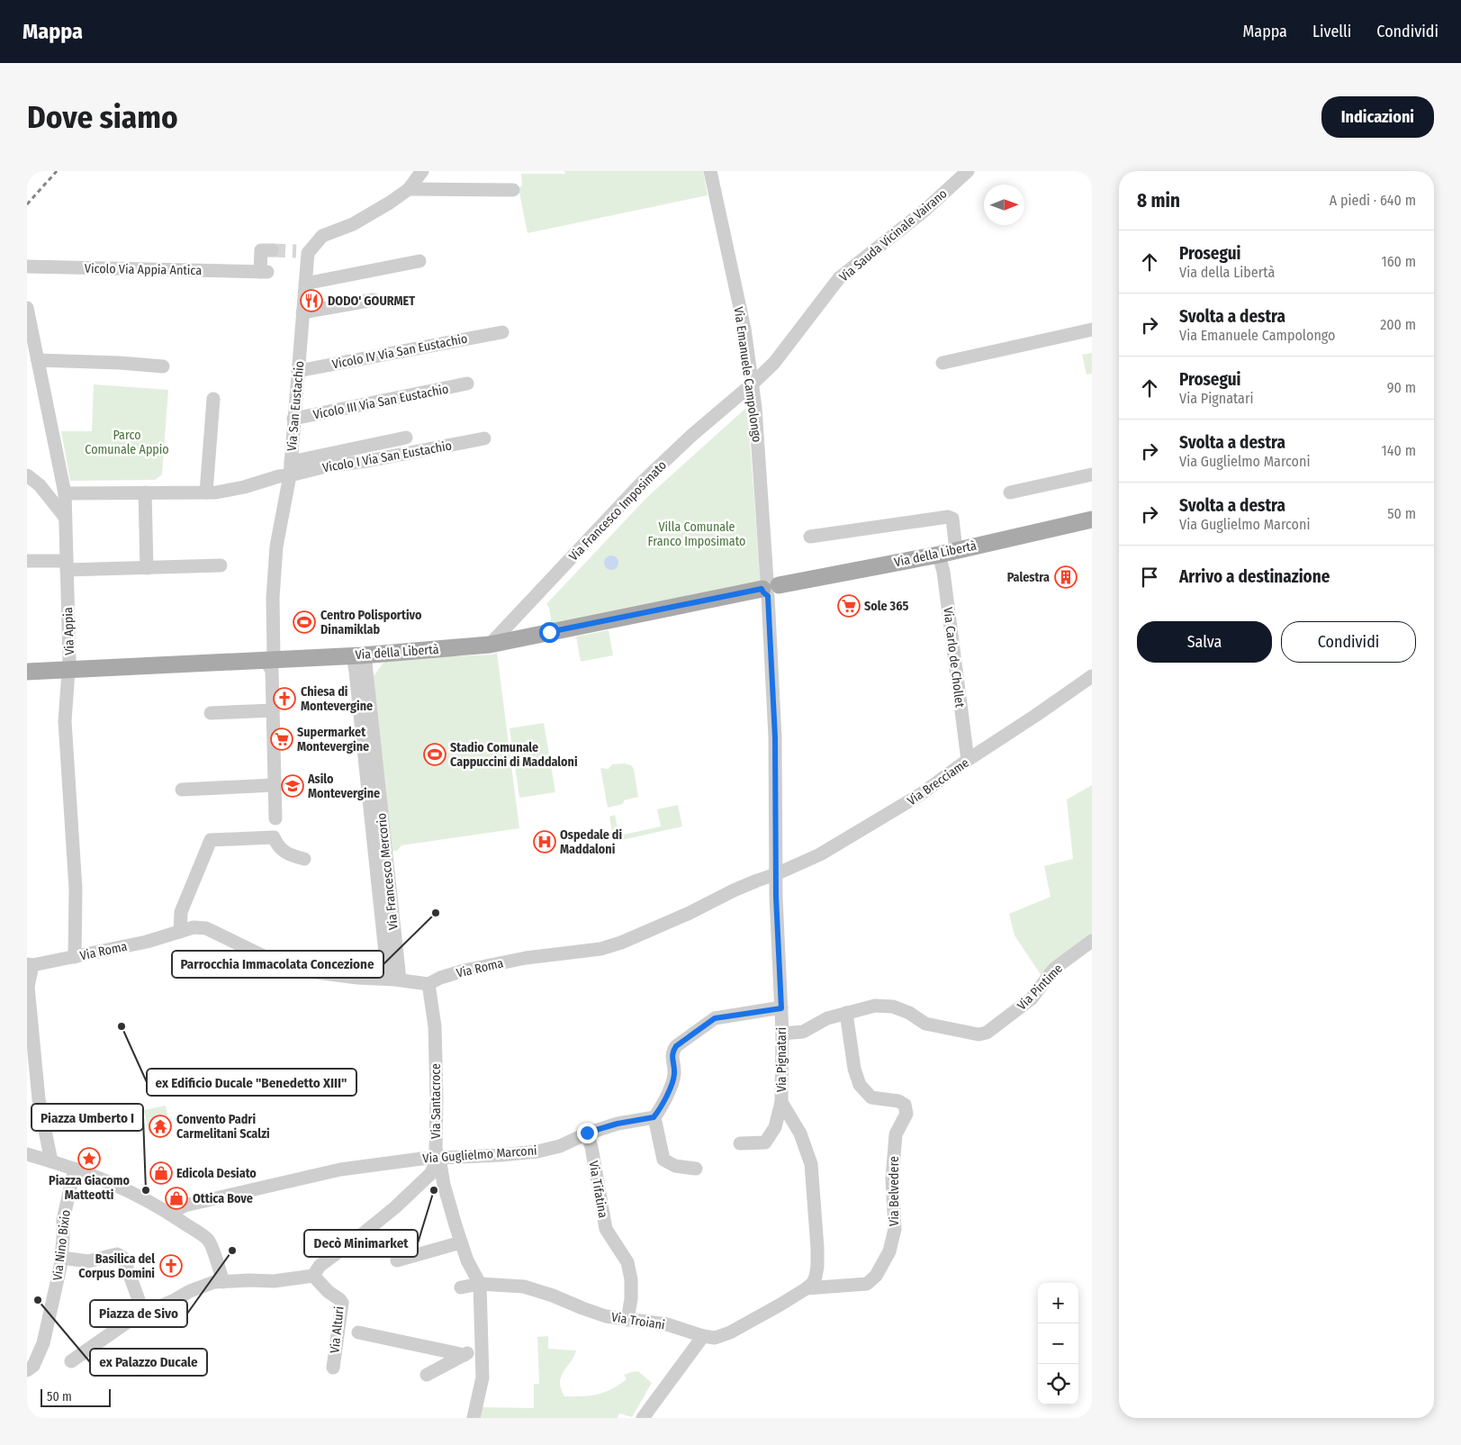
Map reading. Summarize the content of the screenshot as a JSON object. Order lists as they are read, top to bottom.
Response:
{
  "streets": {
    "main road": ["Via della Libertà"],
    "street": [
      "Via Sauda Vicinale Vairano",
      "Vicolo Via Appia Antica",
      "Vicolo IV Via San Eustachio",
      "Via Emanuele Campolongo",
      "Vicolo III Via San Eustachio",
      "Via San Eustachio",
      "Vicolo I Via San Eustachio",
      "Via Francesco Imposimato",
      "Via Appia",
      "Via Carlo de Chollet",
      "Via Brecciame",
      "Via Francesco Mercorio",
      "Via Roma",
      "Via Pintime",
      "Via Pignatari",
      "Via Santacroce",
      "Via Guglielmo Marconi",
      "Via Tifatina",
      "Via Belvedere",
      "Via Nino Bixio",
      "Via Troiani",
      "Via Alturi"
    ]
  },
  "crossings": [
    ["Via Sauda Vicinale Vairano", "Via Emanuele Campolongo"],
    ["Via Sauda Vicinale Vairano", "Via Francesco Imposimato"],
    ["Vicolo IV Via San Eustachio", "Via San Eustachio"],
    ["Via Emanuele Campolongo", "Via Francesco Imposimato"],
    ["Via Emanuele Campolongo", "Via della Libertà"],
    ["Via Emanuele Campolongo", "Via Brecciame"],
    ["Via Emanuele Campolongo", "Via Roma"],
    ["Via Emanuele Campolongo", "Via Pignatari"],
    ["Vicolo III Via San Eustachio", "Via San Eustachio"],
    ["Via San Eustachio", "Vicolo I Via San Eustachio"],
    ["Via San Eustachio", "Via della Libertà"],
    ["Via Francesco Imposimato", "Via della Libertà"],
    ["Via della Libertà", "Via Appia"],
    ["Via della Libertà", "Via Carlo de Chollet"],
    ["Via della Libertà", "Via Francesco Mercorio"],
    ["Via Appia", "Via Roma"],
    ["Via Carlo de Chollet", "Via Brecciame"],
    ["Via Brecciame", "Via Roma"],
    ["Via Brecciame", "Via Pignatari"],
    ["Via Francesco Mercorio", "Via Roma"],
    ["Via Roma", "Via Pignatari"],
    ["Via Roma", "Via Santacroce"],
    ["Via Pintime", "Via Pignatari"],
    ["Via Pintime", "Via Belvedere"],
    ["Via Pignatari", "Via Belvedere"],
    ["Via Pignatari", "Via Troiani"],
    ["Via Santacroce", "Via Guglielmo Marconi"],
    ["Via Santacroce", "Via Troiani"],
    ["Via Guglielmo Marconi", "Via Tifatina"],
    ["Via Tifatina", "Via Troiani"],
    ["Via Belvedere", "Via Troiani"]
  ],
  "parks": ["Parco Comunale Appio", "Villa Comunale Franco Imposimato"],
  "places": {
    "restaurant": ["DODO' GOURMET"],
    "building": ["Palestra"],
    "supermarket": ["Sole 365", "Supermarket Montevergine"],
    "sports": ["Centro Polisportivo Dinamiklab", "Stadio Comunale Cappuccini di Maddaloni"],
    "church": ["Chiesa di Montevergine", "Basilica del Corpus Domini"],
    "school or university": ["Asilo Montevergine"],
    "hospital": ["Ospedale di Maddaloni"],
    "other": [
      "Parrocchia Immacolata Concezione",
      "ex Edificio Ducale \"Benedetto XIII\"",
      "Piazza Umberto I",
      "Decò Minimarket",
      "Piazza de Sivo",
      "ex Palazzo Ducale"
    ],
    "temple": ["Convento Padri Carmelitani Scalzi"],
    "place": ["Piazza Giacomo Matteotti"],
    "shop": ["Edicola Desiato", "Ottica Bove"]
  },
  "scale_bar": "50 m",
  "north": "right",
  "page": {
    "header": "Mappa",
    "nav": ["Mappa", "Livelli", "Condividi"],
    "buttons": [
      "Indicazioni",
      ["Salva", "Condividi"]
    ],
    "title": "Dove siamo",
    "heading": ["8 min", "A piedi · 640 m"],
    "list": [
      ["Prosegui", "Via della Libertà", "160 m"],
      ["Svolta a destra", "Via Emanuele Campolongo", "200 m"],
      ["Prosegui", "Via Pignatari", "90 m"],
      ["Svolta a destra", "Via Guglielmo Marconi", "140 m"],
      ["Svolta a destra", "Via Guglielmo Marconi", "50 m"],
      "Arrivo a destinazione"
    ],
    "map_buttons": ["+", "−"],
    "scale": "50 m"
  }
}
